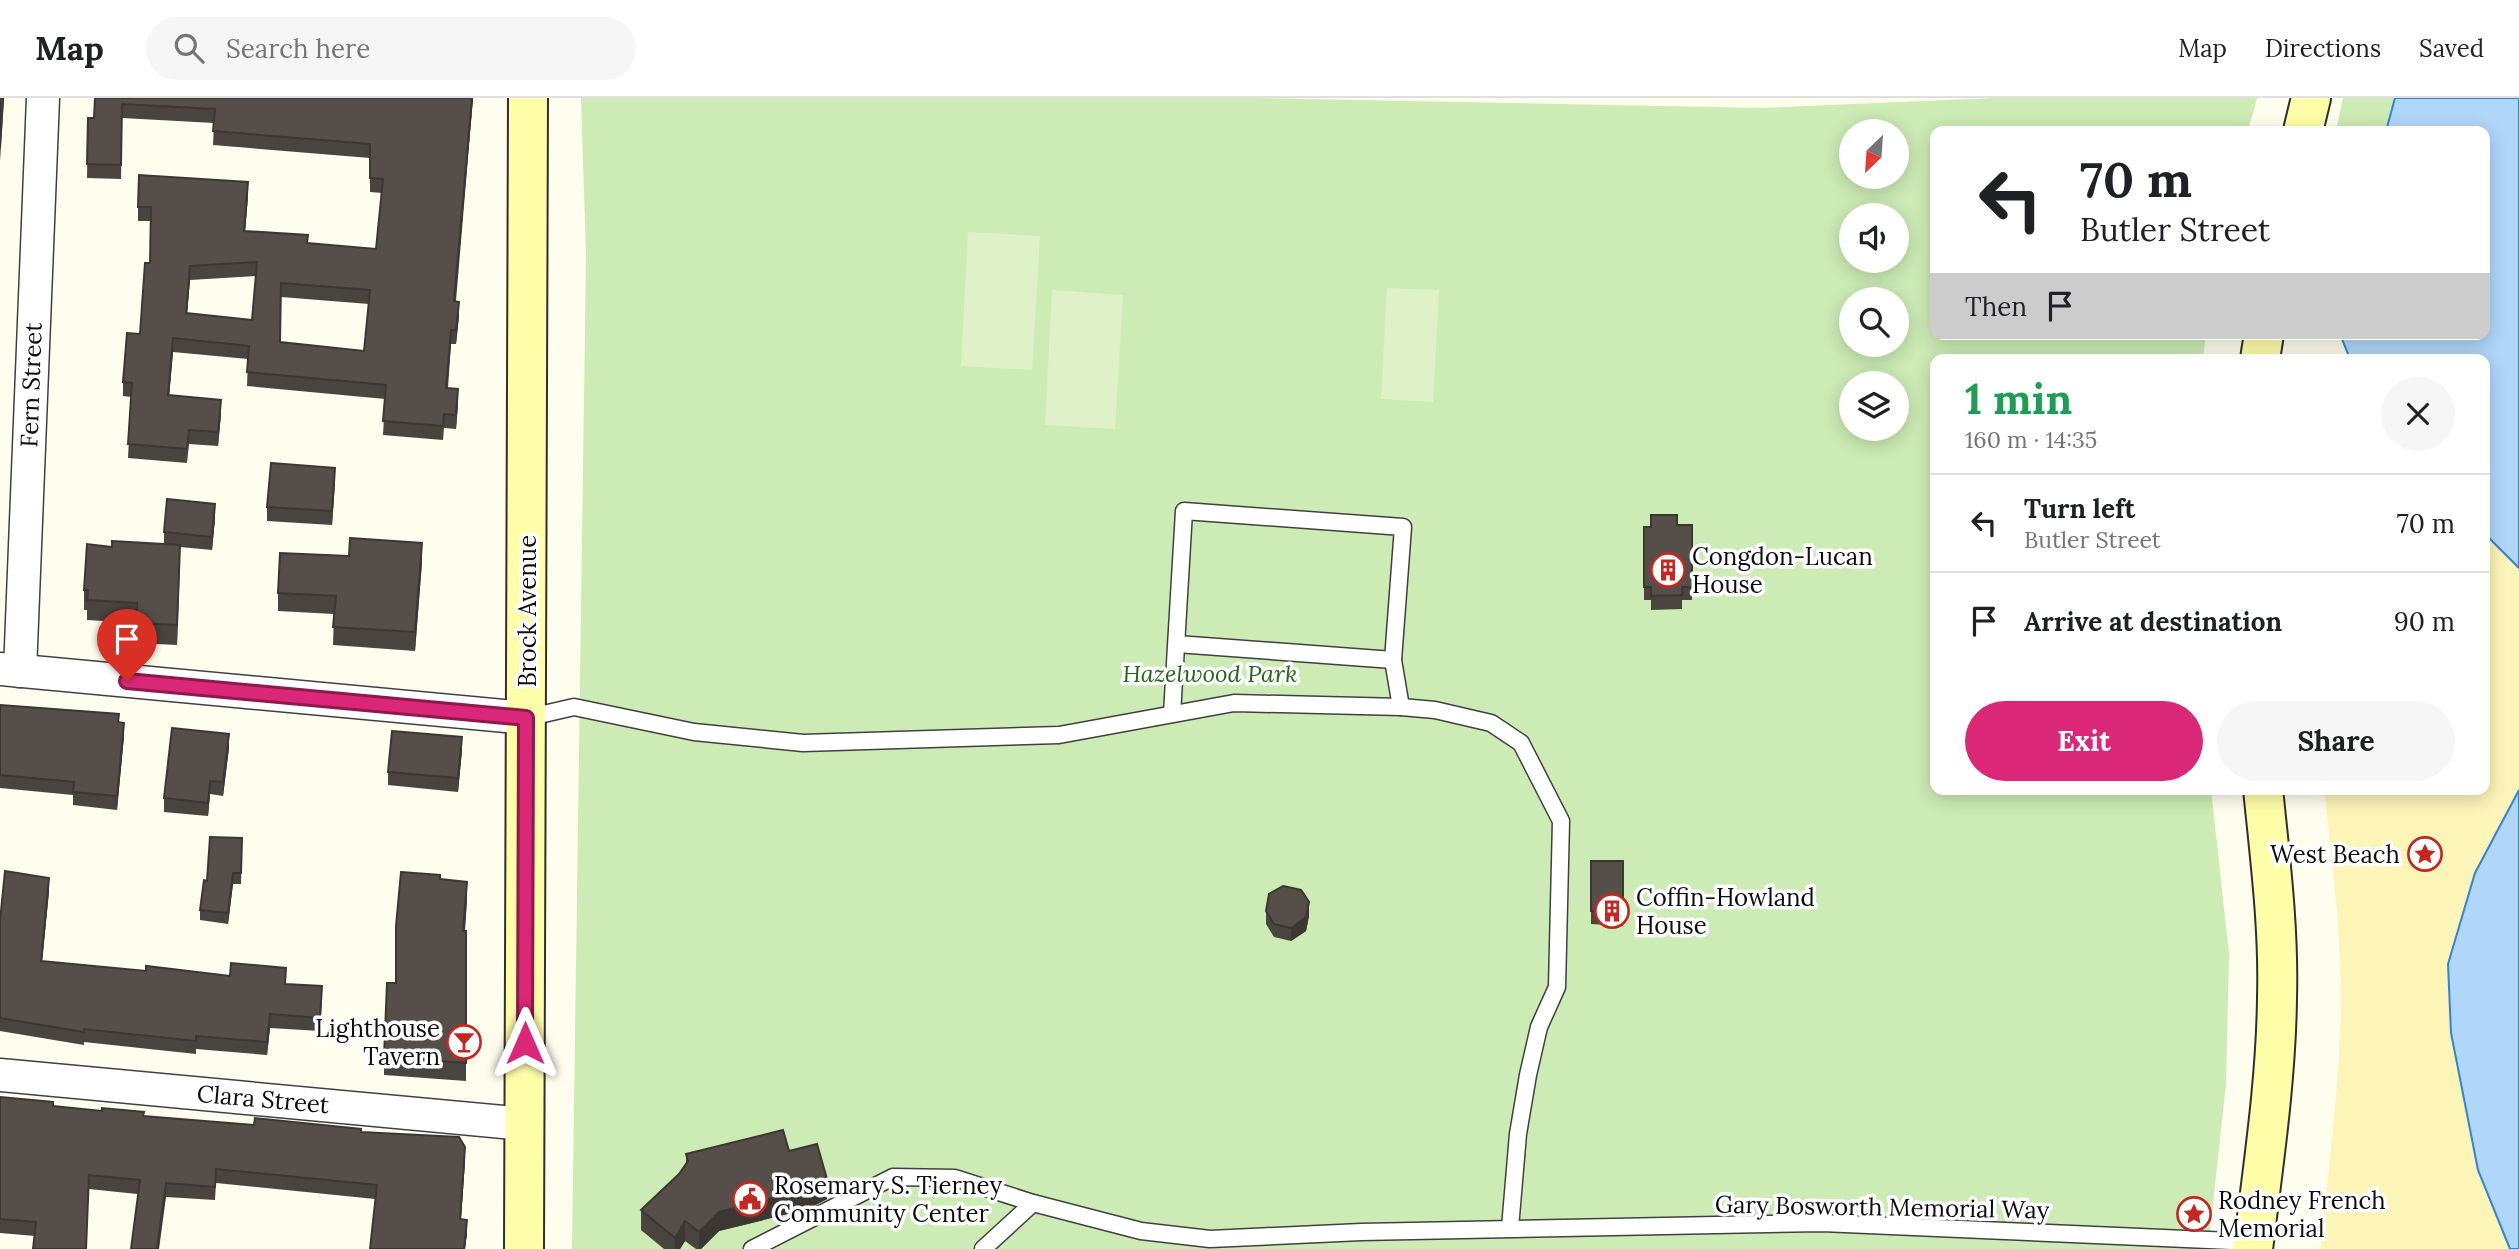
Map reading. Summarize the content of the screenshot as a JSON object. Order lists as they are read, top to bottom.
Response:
{
  "streets": {
    "main road": ["Brock Avenue"],
    "street": ["Fern Street", "Clara Street"],
    "lane": ["Gary Bosworth Memorial Way"]
  },
  "crossings": [
    ["Brock Avenue", "Clara Street"]
  ],
  "parks": ["Hazelwood Park"],
  "places": {
    "building": ["Congdon-Lucan House", "Coffin-Howland House"],
    "place": ["West Beach", "Rodney French Memorial"],
    "bar": ["Lighthouse Tavern"],
    "public building": ["Rosemary S. Tierney Community Center"]
  },
  "north": "bottom left",
  "page": {
    "header": "Map",
    "search": "Search here",
    "nav": ["Map", "Directions", "Saved"],
    "turn": ["70 m", "Butler Street"],
    "then": "Then",
    "heading": ["1 min", "160 m · 14:35"],
    "list": [
      {
        "name": "Turn left",
        "note": "Butler Street",
        "value": "70 m"
      },
      {
        "name": "Arrive at destination",
        "value": "90 m"
      }
    ],
    "buttons": ["Exit", "Share"]
  }
}
